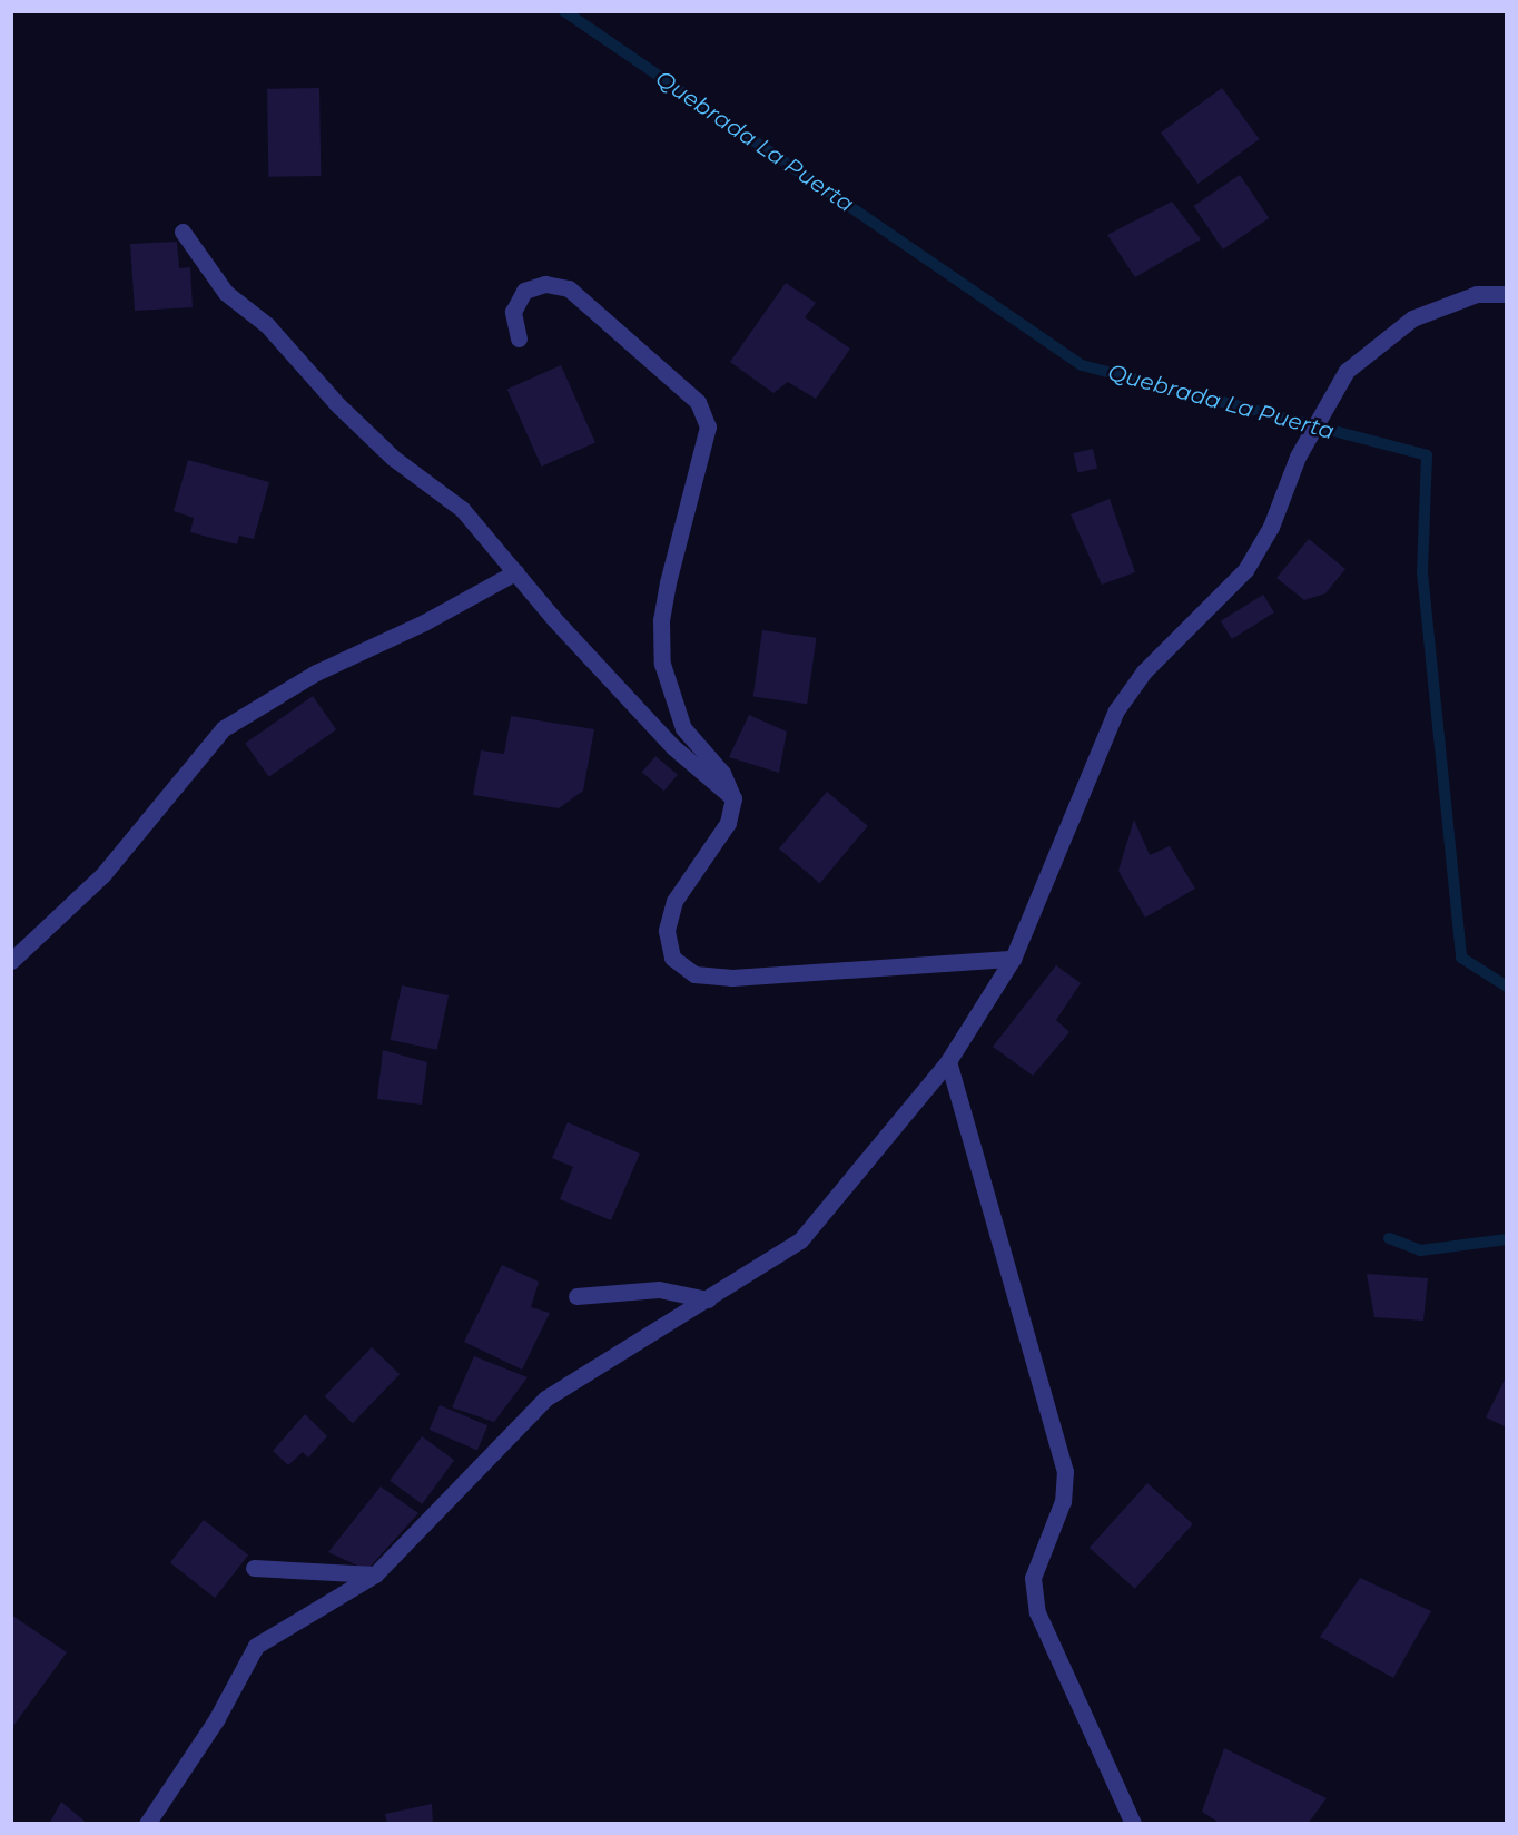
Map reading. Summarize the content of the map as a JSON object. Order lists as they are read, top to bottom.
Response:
{
  "water": ["Quebrada La Puerta"]
}
